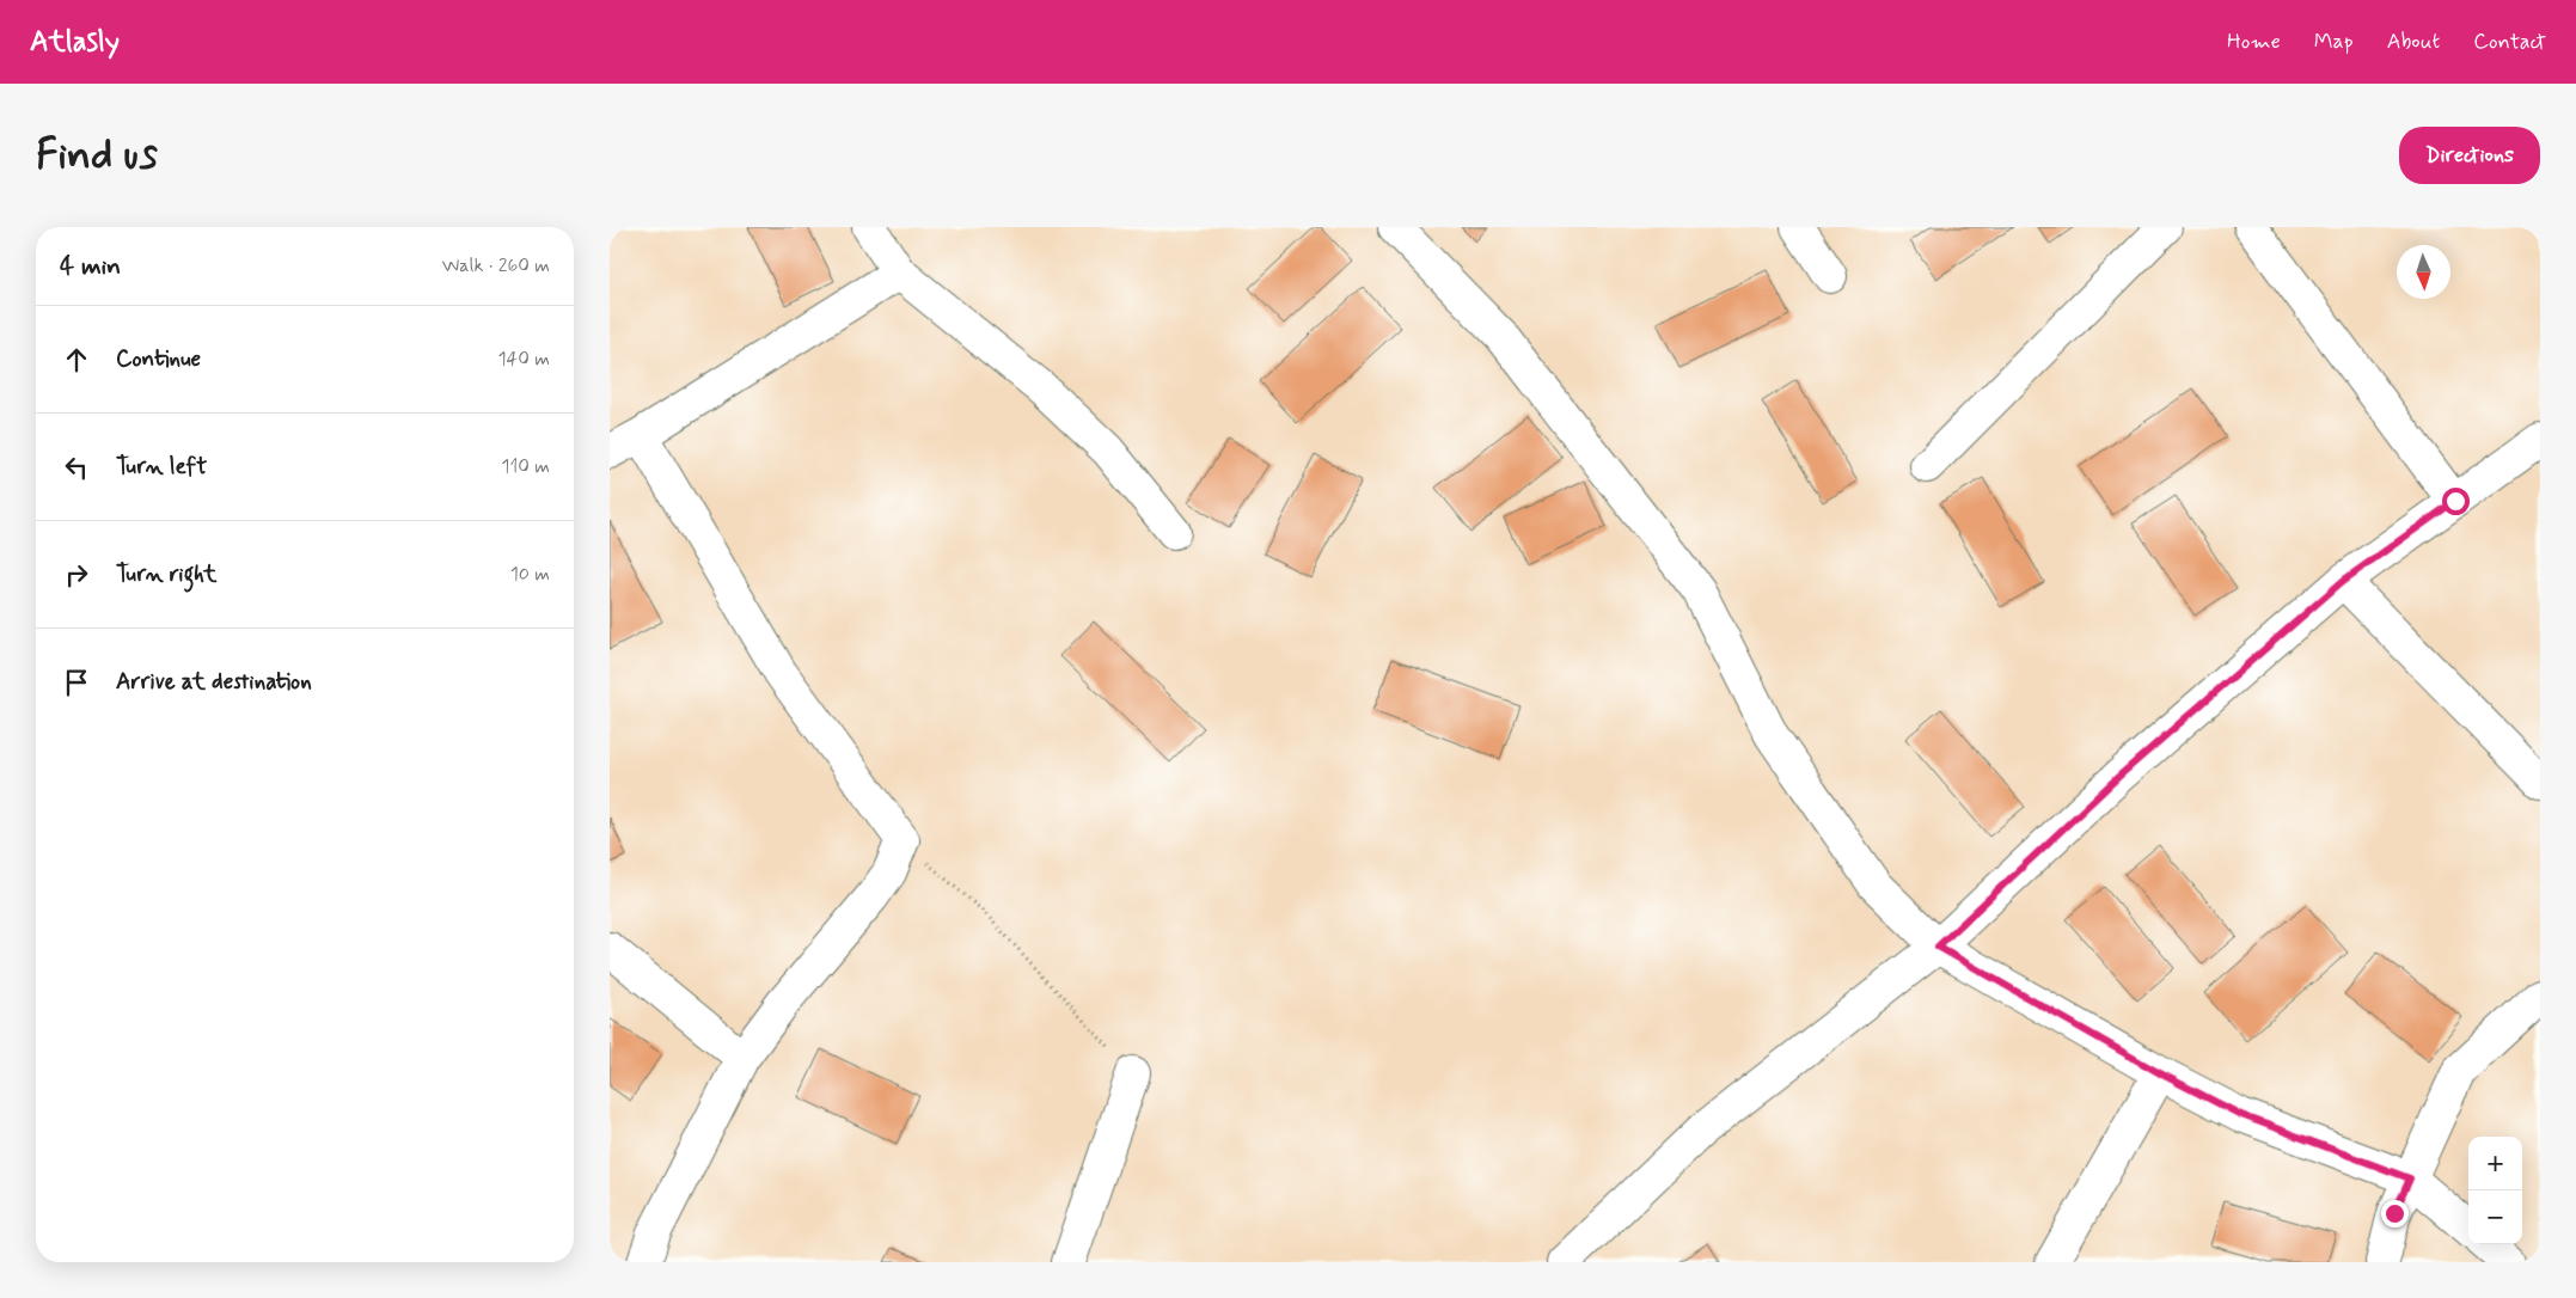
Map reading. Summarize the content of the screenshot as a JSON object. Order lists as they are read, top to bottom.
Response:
{
  "north": "bottom",
  "page": {
    "header": "Atlasly",
    "nav": [
      "Home",
      "Map",
      "About",
      "Contact"
    ],
    "buttons": "Directions",
    "title": "Find us",
    "heading": ["4 min", "Walk · 260 m"],
    "list": [
      ["Continue", "140 m"],
      ["Turn left", "110 m"],
      ["Turn right", "10 m"],
      "Arrive at destination"
    ],
    "map_buttons": ["+", "−"]
  }
}
